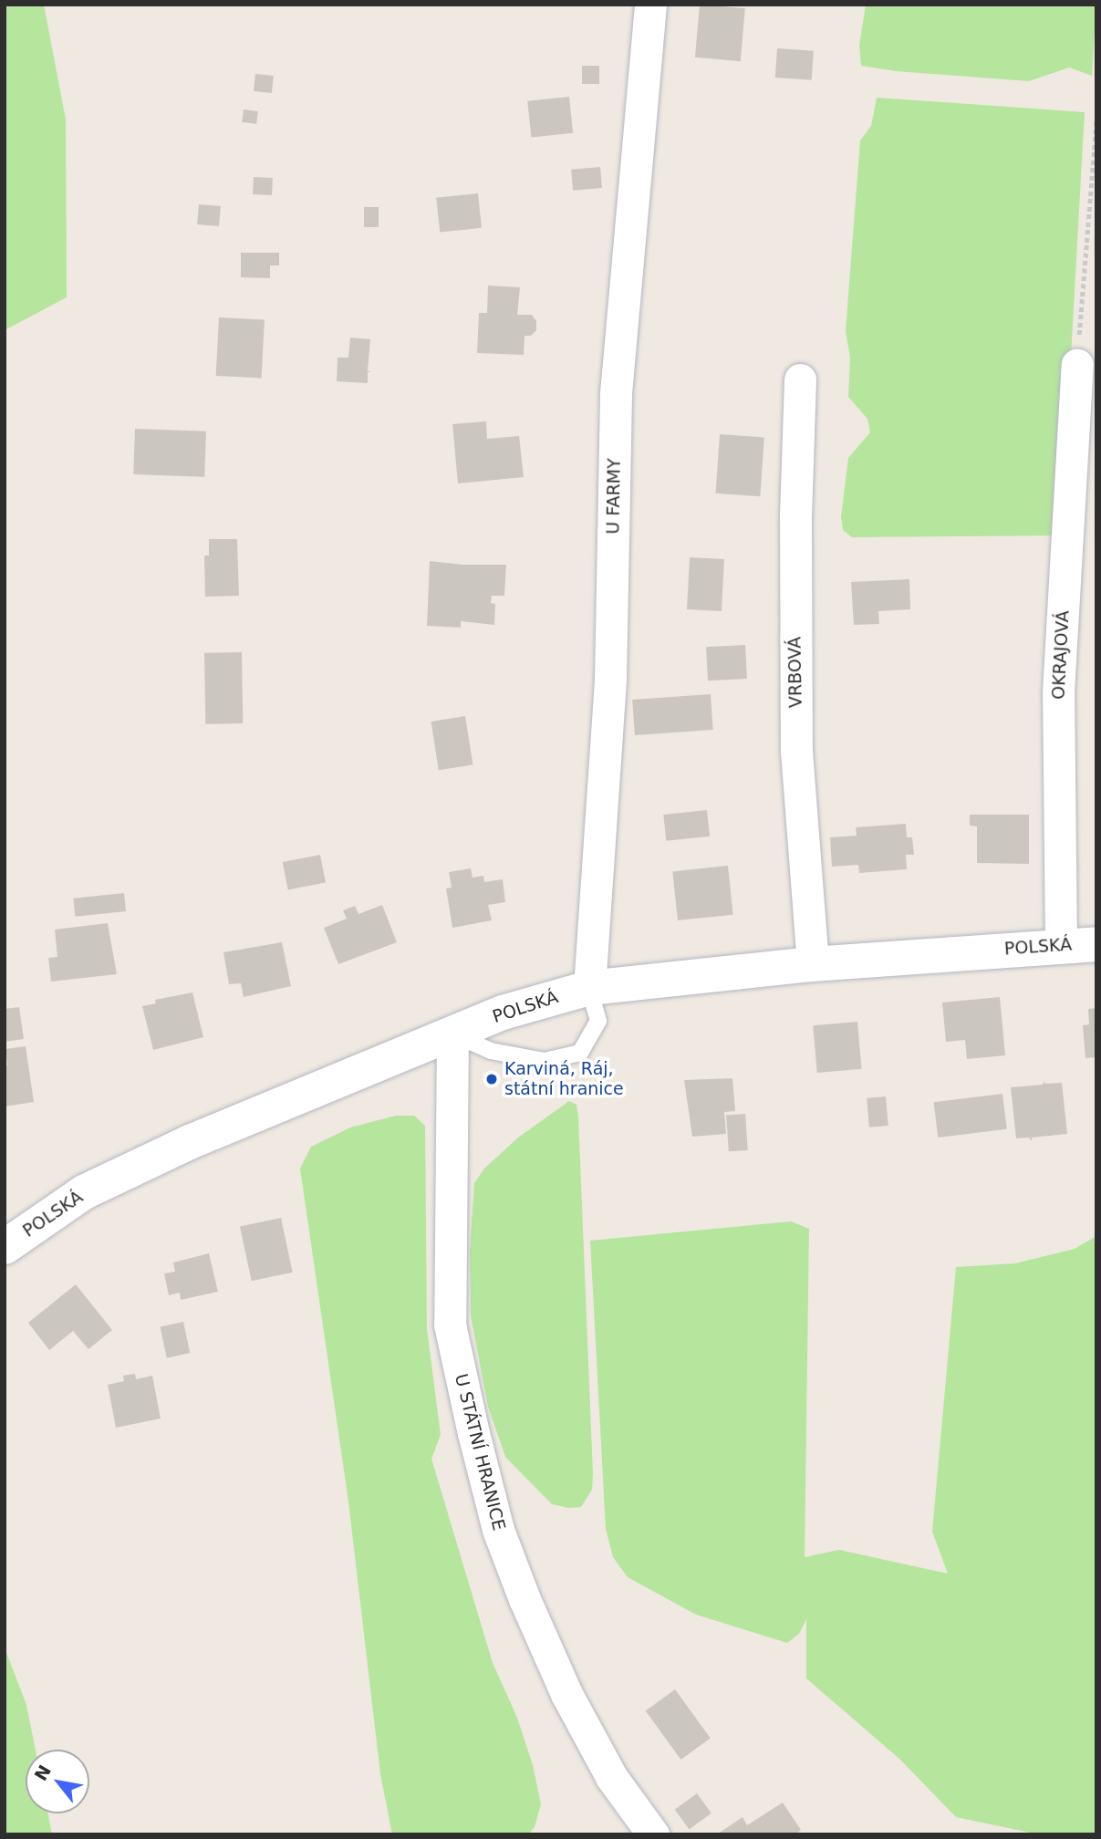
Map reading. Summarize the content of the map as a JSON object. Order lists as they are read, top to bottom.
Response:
{
  "streets": {
    "street": [
      "U FARMY",
      "OKRAJOVÁ",
      "VRBOVÁ",
      "POLSKÁ",
      "U STÁTNÍ HRANICE"
    ]
  },
  "crossings": [
    ["U FARMY", "POLSKÁ"],
    ["OKRAJOVÁ", "POLSKÁ"],
    ["VRBOVÁ", "POLSKÁ"],
    ["POLSKÁ", "U STÁTNÍ HRANICE"]
  ],
  "places": ["Karviná, Ráj, státní hranice"],
  "north": "top left"
}
